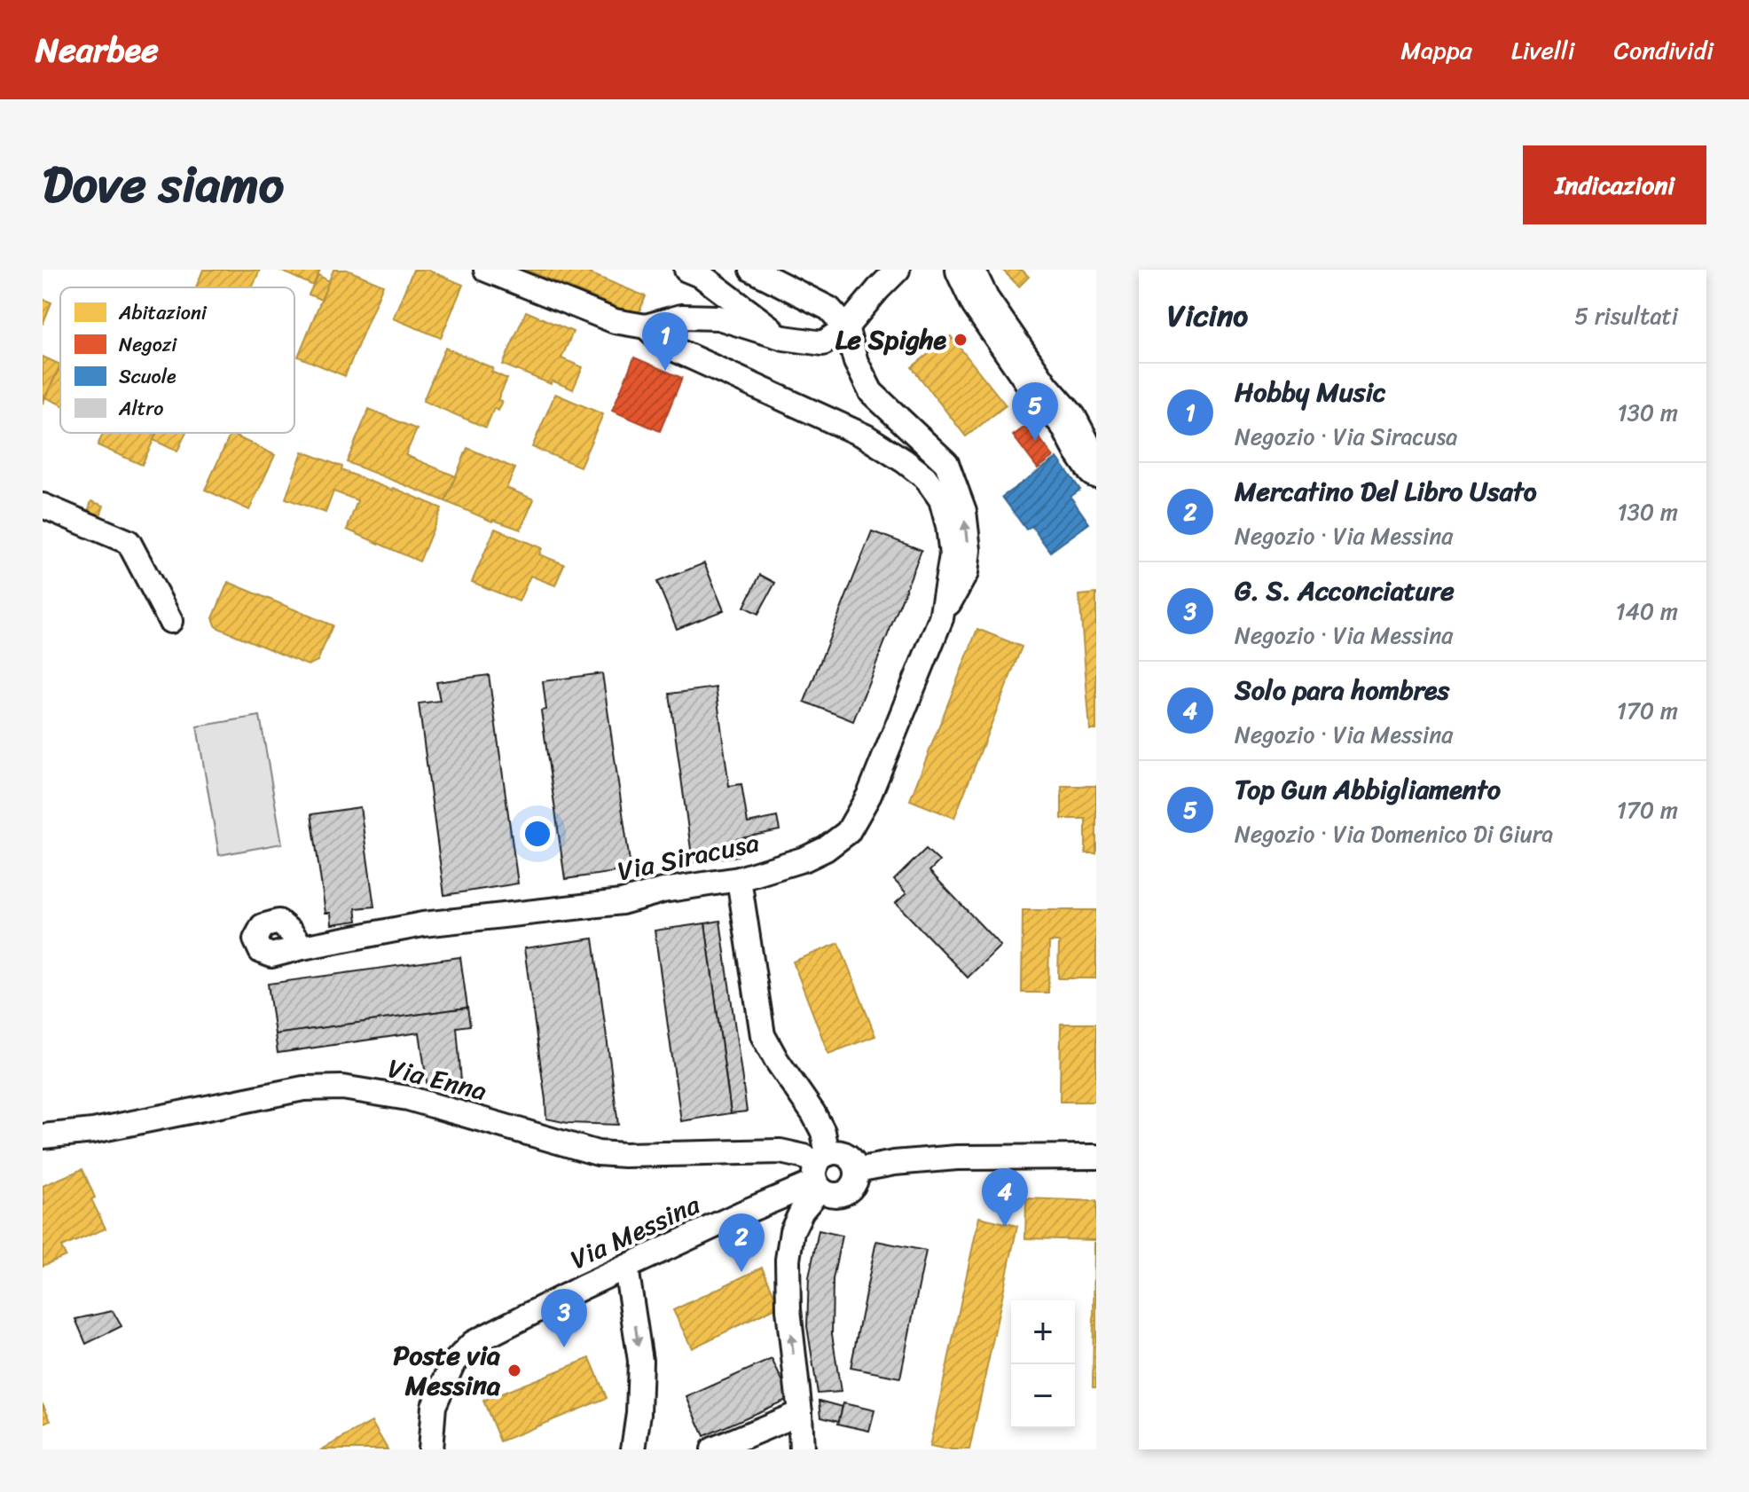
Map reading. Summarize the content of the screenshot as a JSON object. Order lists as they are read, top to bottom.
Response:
{
  "streets": {
    "street": ["Via Siracusa", "Via Enna", "Via Messina"]
  },
  "crossings": [
    ["Via Enna", "Via Messina"]
  ],
  "places": ["Le Spighe", "Poste via Messina"],
  "legend": [
    "Abitazioni",
    "Negozi",
    "Scuole",
    "Altro"
  ],
  "page": {
    "header": "Nearbee",
    "nav": ["Mappa", "Livelli", "Condividi"],
    "title": "Dove siamo",
    "buttons": "Indicazioni",
    "heading": ["Vicino", "5 risultati"],
    "pins": [
      "1",
      "5",
      "4",
      "2",
      "3"
    ],
    "list": [
      {
        "mark": "1",
        "name": "Hobby Music",
        "note": "Negozio · Via Siracusa",
        "value": "130 m"
      },
      {
        "mark": "2",
        "name": "Mercatino Del Libro Usato",
        "note": "Negozio · Via Messina",
        "value": "130 m"
      },
      {
        "mark": "3",
        "name": "G. S. Acconciature",
        "note": "Negozio · Via Messina",
        "value": "140 m"
      },
      {
        "mark": "4",
        "name": "Solo para hombres",
        "note": "Negozio · Via Messina",
        "value": "170 m"
      },
      {
        "mark": "5",
        "name": "Top Gun Abbigliamento",
        "note": "Negozio · Via Domenico Di Giura",
        "value": "170 m"
      }
    ],
    "map_buttons": ["+", "−"]
  }
}
